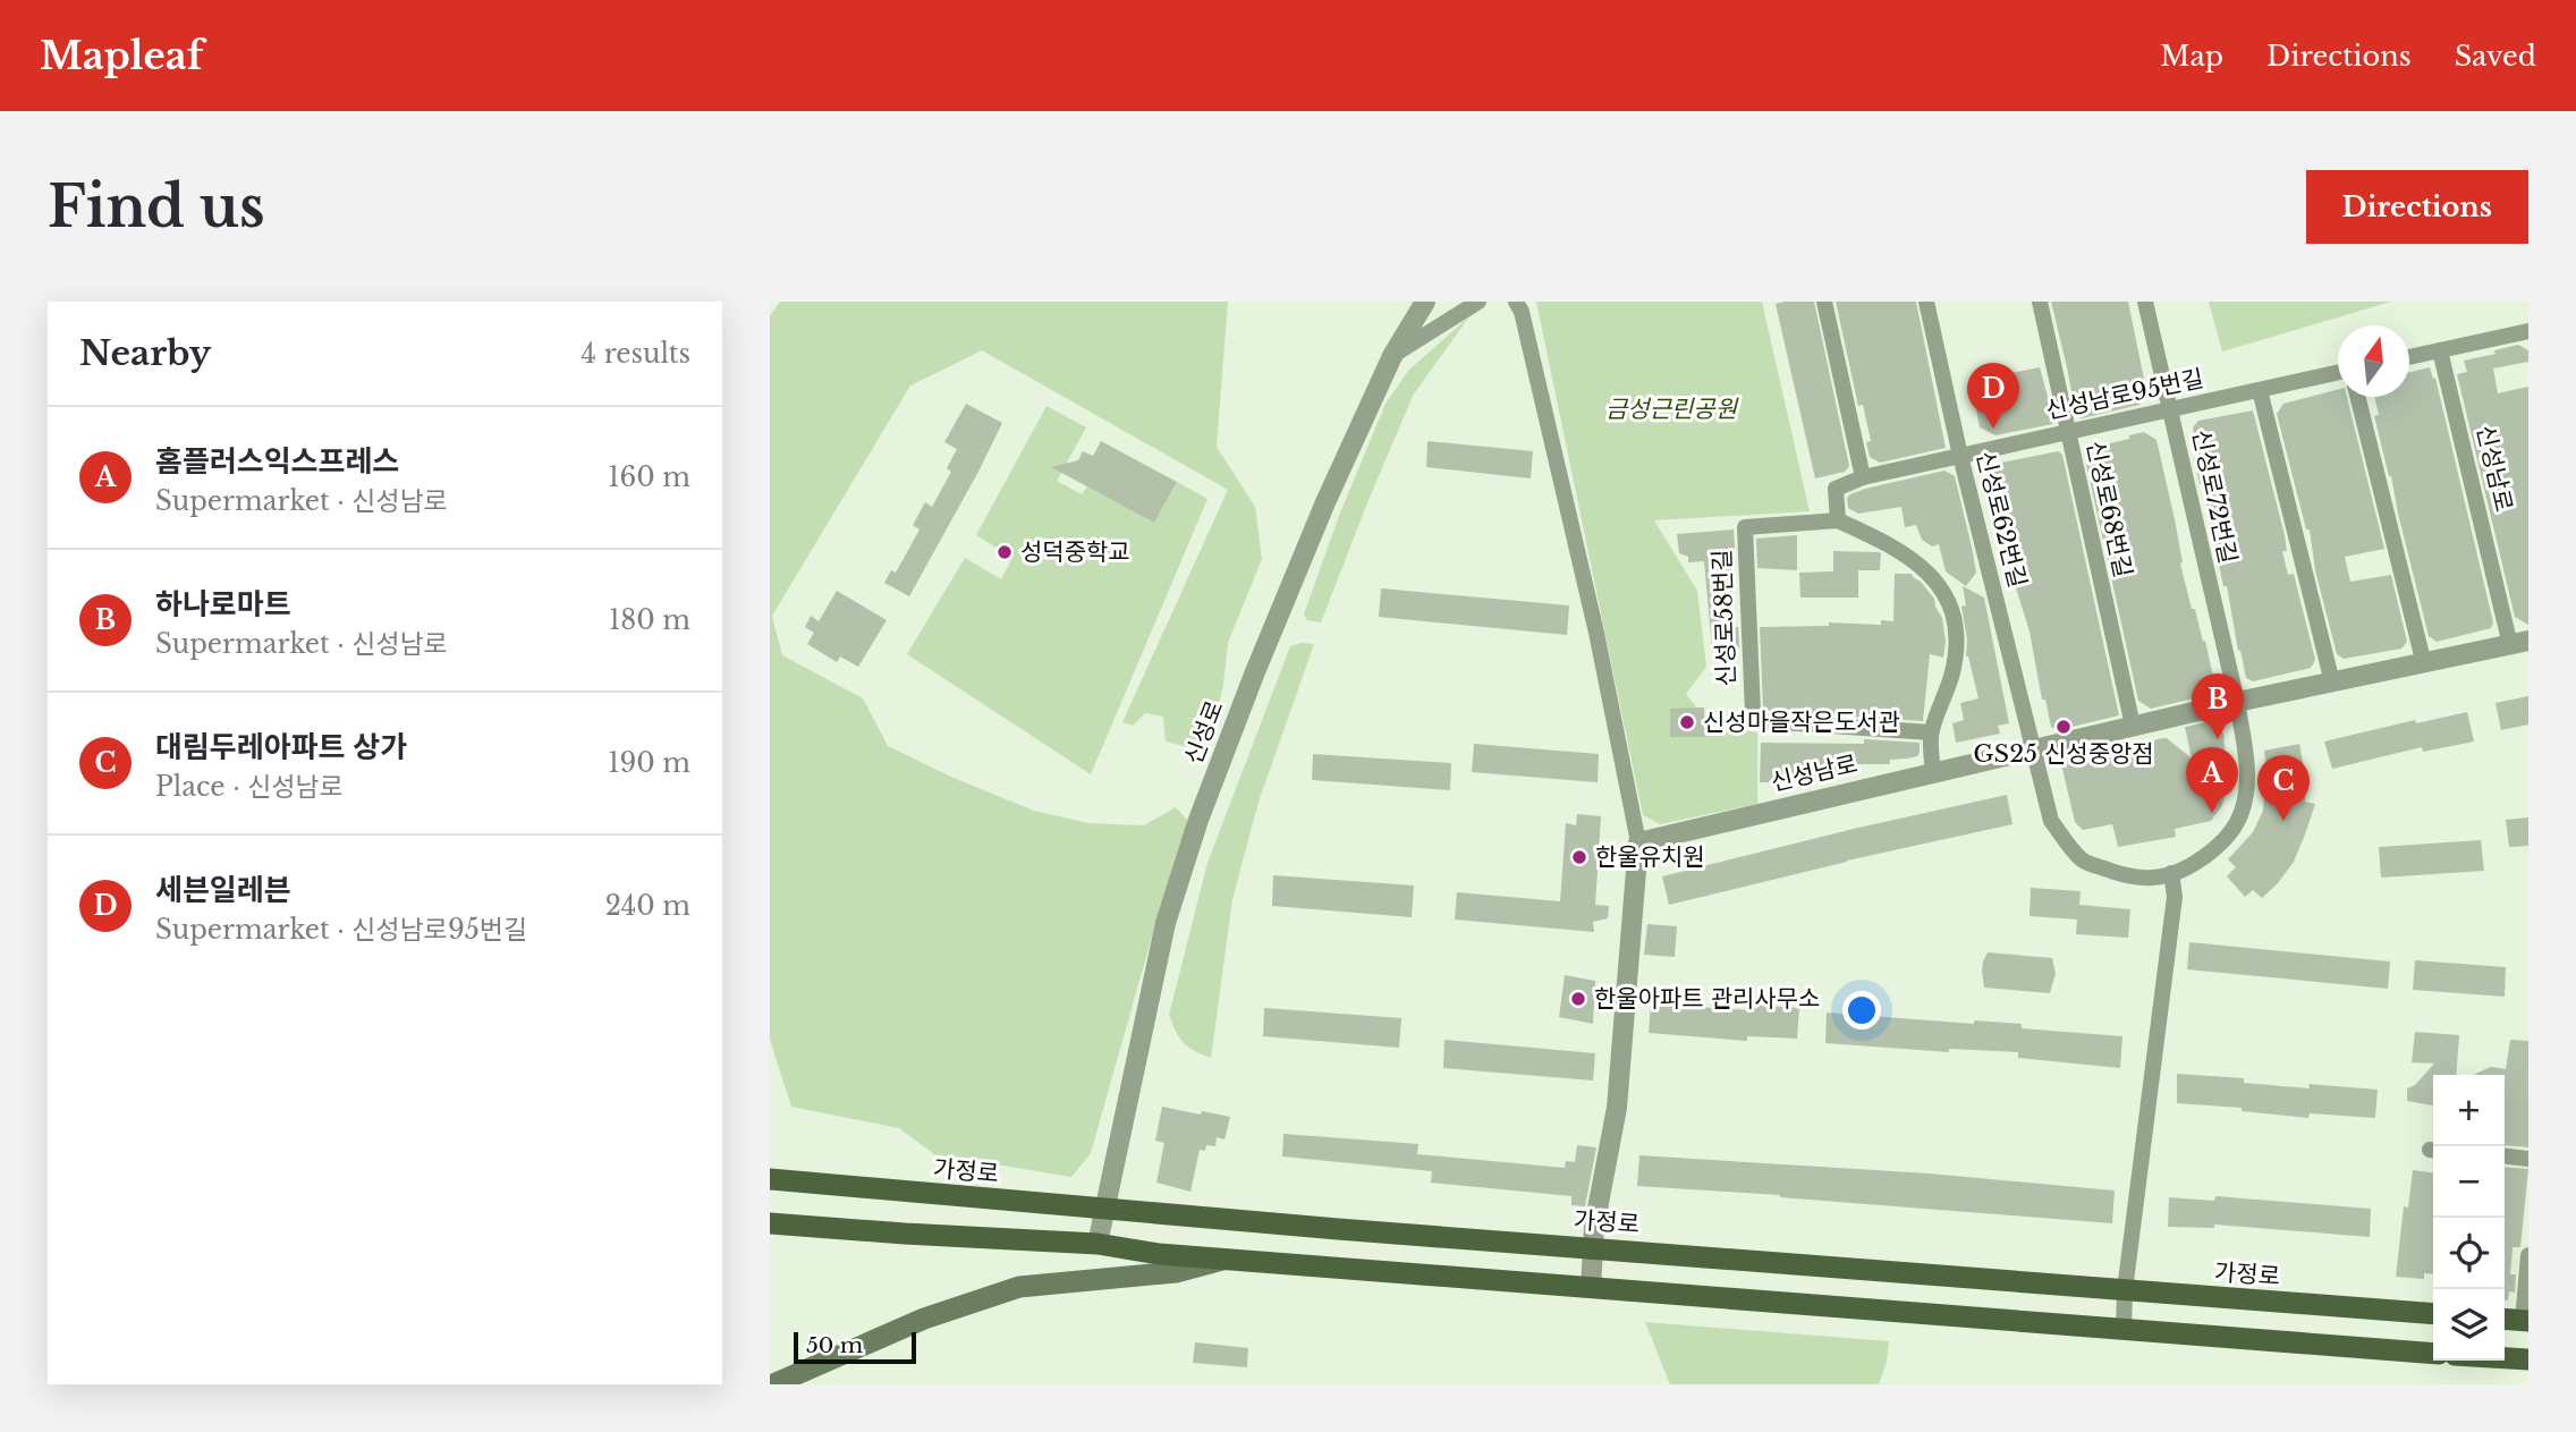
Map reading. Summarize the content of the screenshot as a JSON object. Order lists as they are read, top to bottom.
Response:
{
  "streets": {
    "main road": ["가정로"],
    "street": [
      "신성남로95번길",
      "신성남로",
      "신성로72번길",
      "신성로68번길",
      "신성로62번길",
      "신성로58번길",
      "신성로"
    ]
  },
  "crossings": [
    ["신성남로95번길", "신성로72번길"],
    ["신성남로95번길", "신성로68번길"],
    ["신성남로95번길", "신성로62번길"],
    ["신성남로", "신성로72번길"],
    ["신성남로", "신성로68번길"],
    ["신성남로", "신성로62번길"],
    ["신성남로", "신성로58번길"],
    ["신성로", "가정로"]
  ],
  "parks": ["금성근린공원"],
  "places": [
    "성덕중학교",
    "신성마을작은도서관",
    "GS25 신성중앙점",
    "한울유치원",
    "한울아파트 관리사무소"
  ],
  "scale_bar": "50 m",
  "north": "top",
  "page": {
    "header": "Mapleaf",
    "nav": ["Map", "Directions", "Saved"],
    "buttons": "Directions",
    "title": "Find us",
    "heading": ["Nearby", "4 results"],
    "pins": [
      "D",
      "B",
      "A",
      "C"
    ],
    "list": [
      {
        "mark": "A",
        "name": "홈플러스익스프레스",
        "note": "Supermarket · 신성남로",
        "value": "160 m"
      },
      {
        "mark": "B",
        "name": "하나로마트",
        "note": "Supermarket · 신성남로",
        "value": "180 m"
      },
      {
        "mark": "C",
        "name": "대림두레아파트 상가",
        "note": "Place · 신성남로",
        "value": "190 m"
      },
      {
        "mark": "D",
        "name": "세븐일레븐",
        "note": "Supermarket · 신성남로95번길",
        "value": "240 m"
      }
    ],
    "map_buttons": ["+", "−"],
    "scale": "50 m"
  }
}
